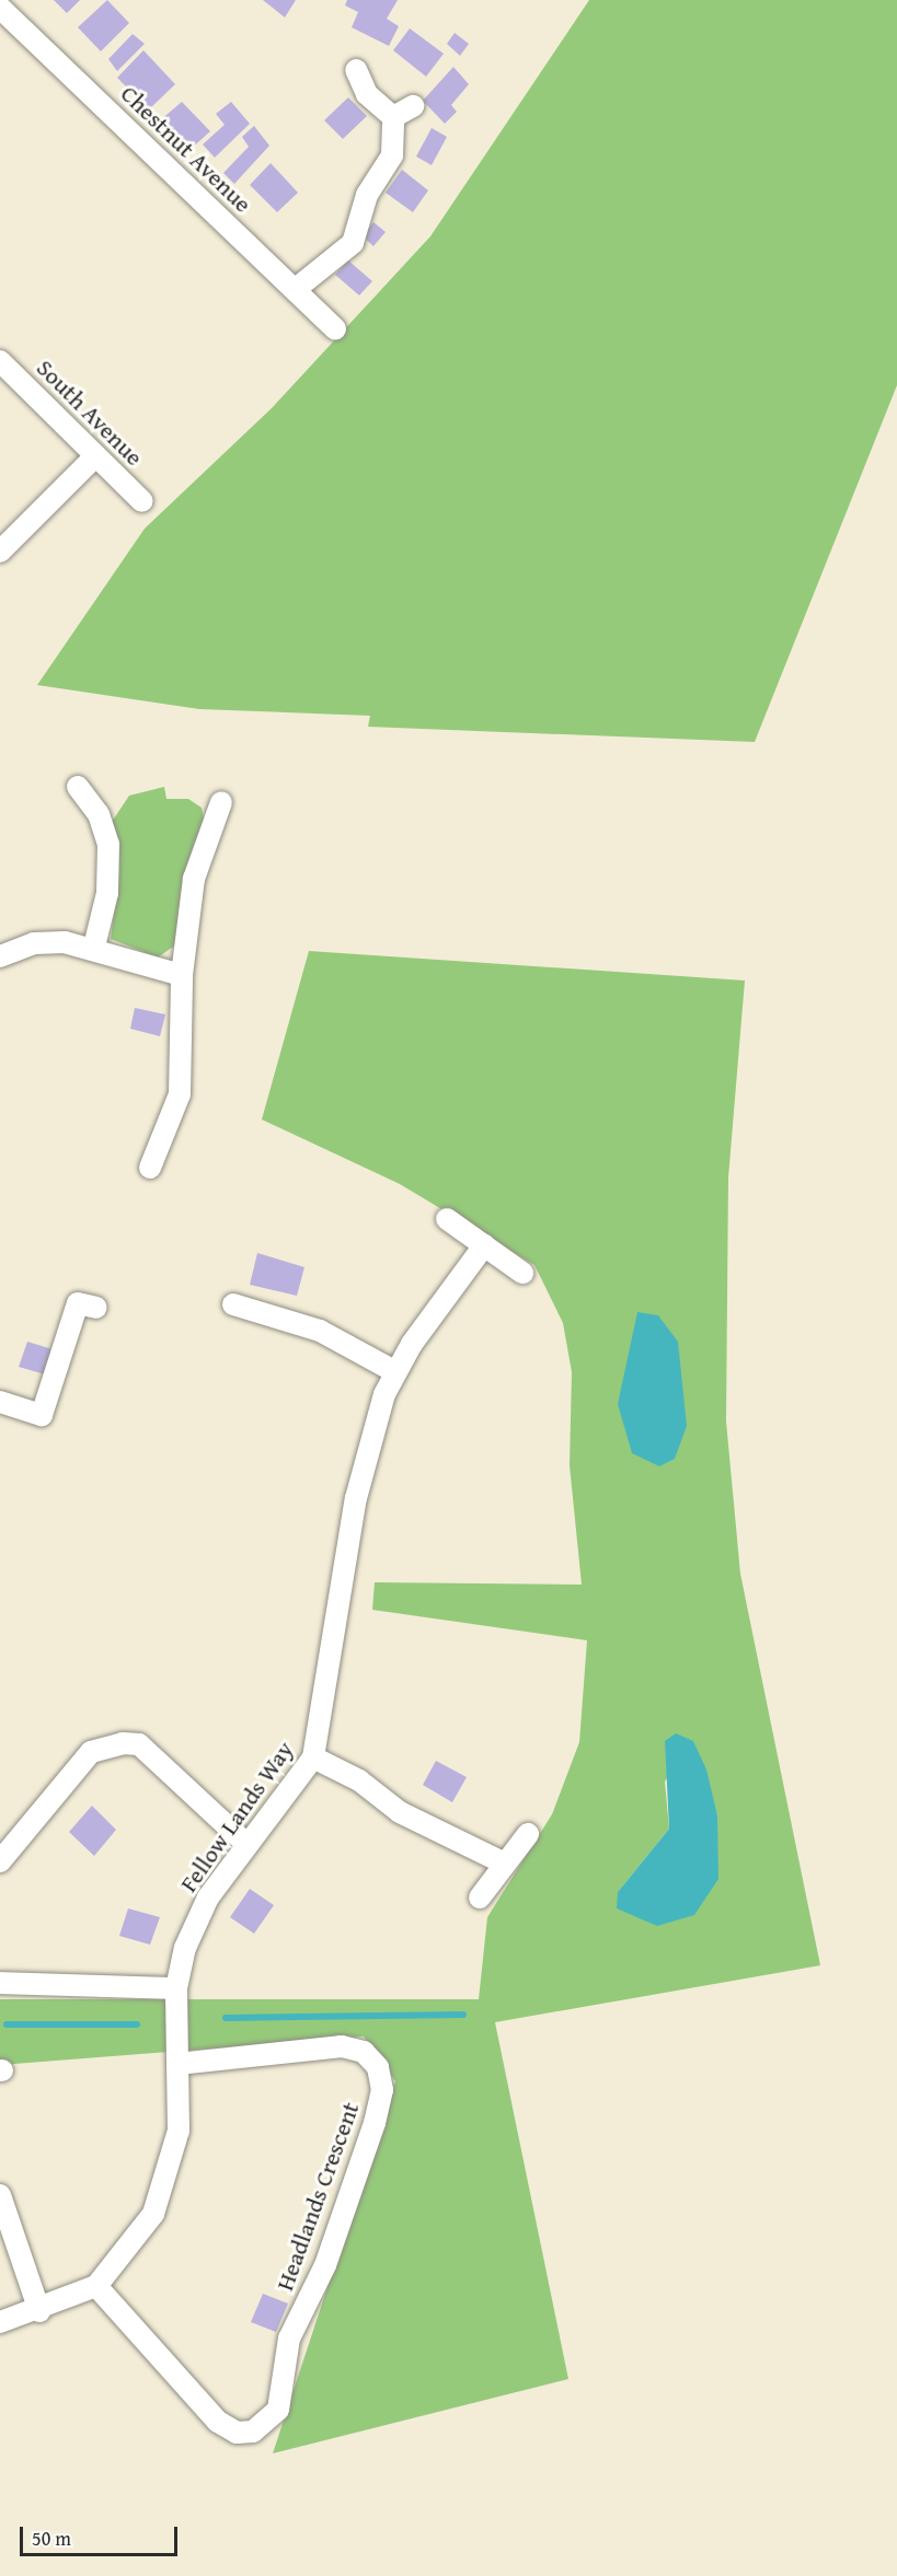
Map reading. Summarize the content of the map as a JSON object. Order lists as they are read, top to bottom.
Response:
{
  "streets": {
    "street": [
      "Chestnut Avenue",
      "South Avenue",
      "Fellow Lands Way",
      "Headlands Crescent"
    ]
  },
  "crossings": [
    ["Fellow Lands Way", "Headlands Crescent"]
  ],
  "scale_bar": "50 m"
}
